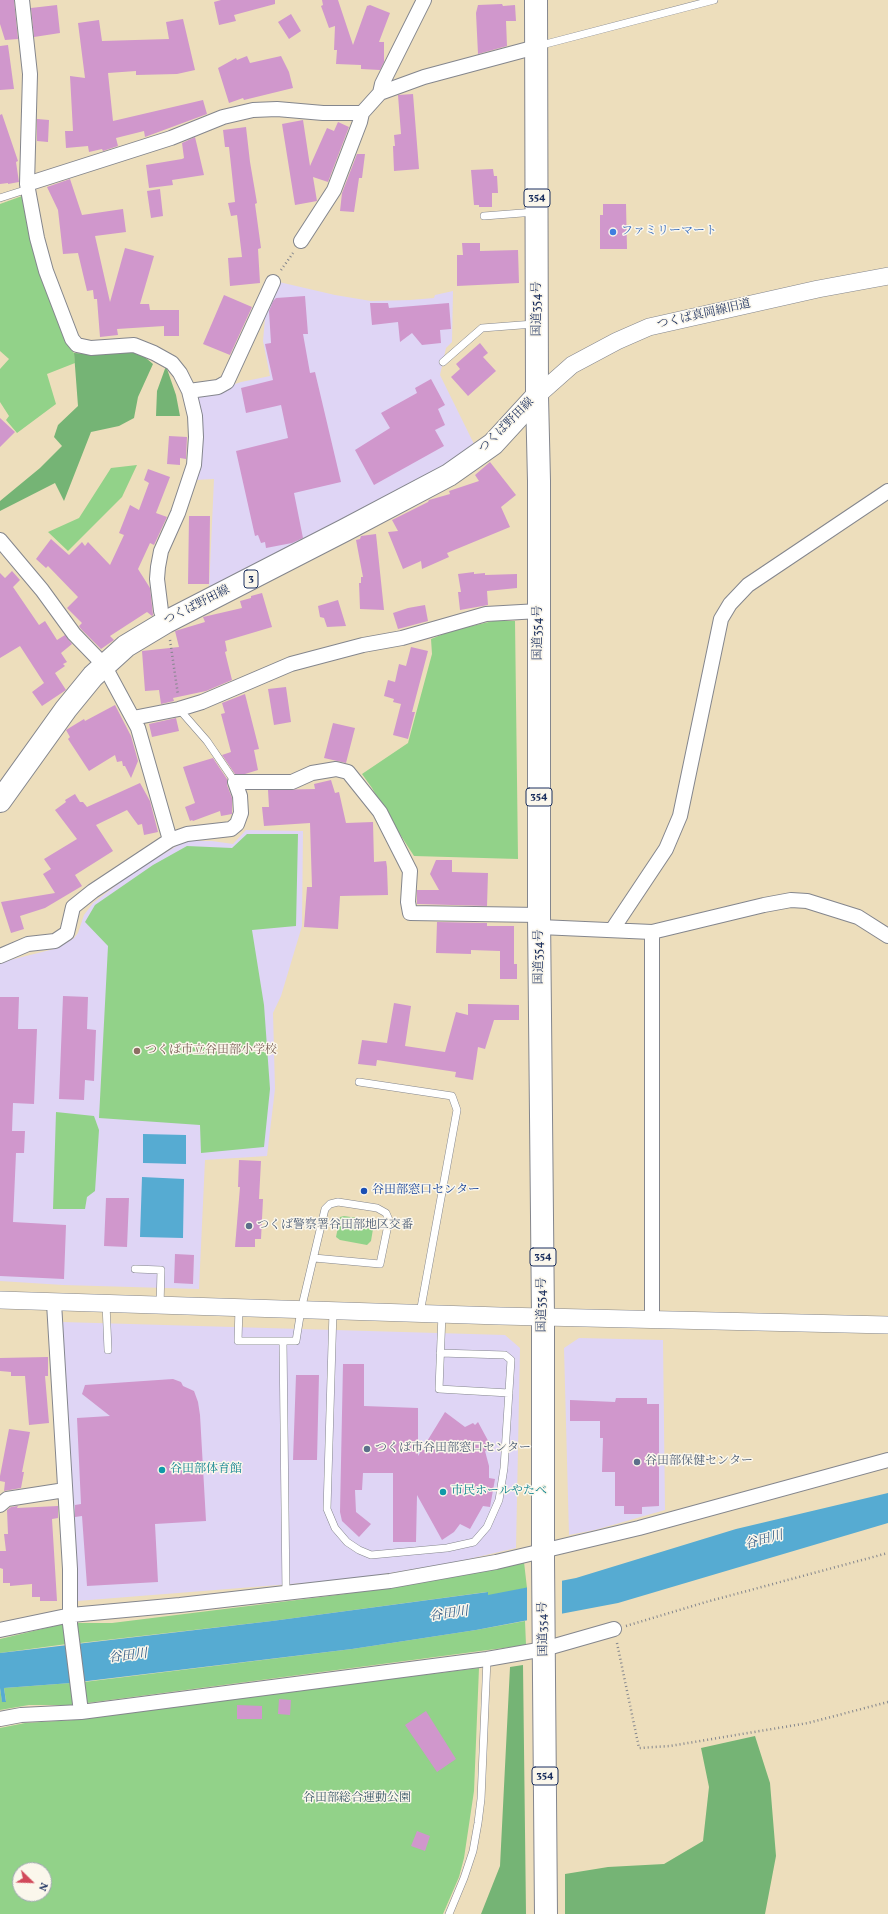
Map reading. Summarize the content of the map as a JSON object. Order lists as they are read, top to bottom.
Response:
{
  "streets": {
    "main road": [
      "354",
      "国道354号",
      "つくば野田線",
      "3"
    ],
    "street": ["つくば真岡線旧道"]
  },
  "crossings": [
    ["国道354号", "つくば真岡線旧道"],
    ["国道354号", "つくば野田線"],
    ["つくば真岡線旧道", "つくば野田線"]
  ],
  "water": ["谷田川"],
  "parks": ["谷田部総合運動公園"],
  "places": [
    "ファミリーマート",
    "つくば市立谷田部小学校",
    "谷田部窓口センター",
    "つくば警察署谷田部地区交番",
    "つくば市谷田部窓口センター",
    "谷田部保健センター",
    "谷田部体育館",
    "市民ホールやたべ"
  ],
  "north": "bottom right"
}
